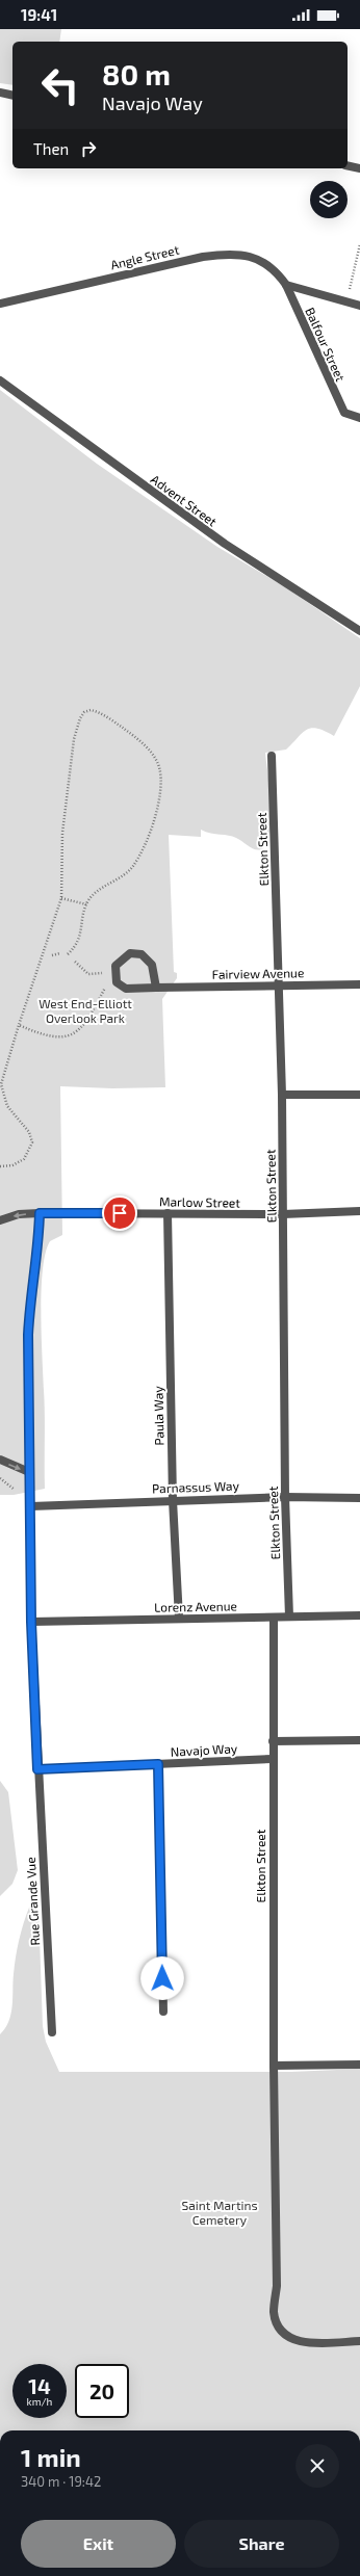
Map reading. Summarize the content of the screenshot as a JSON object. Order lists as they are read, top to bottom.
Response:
{
  "streets": {
    "street": [
      "Angle Street",
      "Balfour Street",
      "Advent Street",
      "Elkton Street",
      "Fairview Avenue",
      "Marlow Street",
      "Paula Way",
      "Parnassus Way",
      "Lorenz Avenue",
      "Navajo Way",
      "Rue Grande Vue"
    ]
  },
  "crossings": [
    ["Angle Street", "Balfour Street"],
    ["Elkton Street", "Fairview Avenue"],
    ["Elkton Street", "Marlow Street"],
    ["Elkton Street", "Parnassus Way"],
    ["Elkton Street", "Lorenz Avenue"],
    ["Elkton Street", "Navajo Way"],
    ["Marlow Street", "Paula Way"],
    ["Paula Way", "Parnassus Way"],
    ["Paula Way", "Lorenz Avenue"],
    ["Lorenz Avenue", "Rue Grande Vue"],
    ["Navajo Way", "Rue Grande Vue"]
  ],
  "parks": ["West End-Elliott Overlook Park", "Saint Martins Cemetery"],
  "page": {
    "status": "19:41",
    "turn": ["80 m", "Navajo Way"],
    "then": "Then",
    "speed": "14 km/h",
    "limit": "20",
    "heading": ["1 min", "340 m · 19:42"],
    "buttons": ["Exit", "Share"]
  }
}
